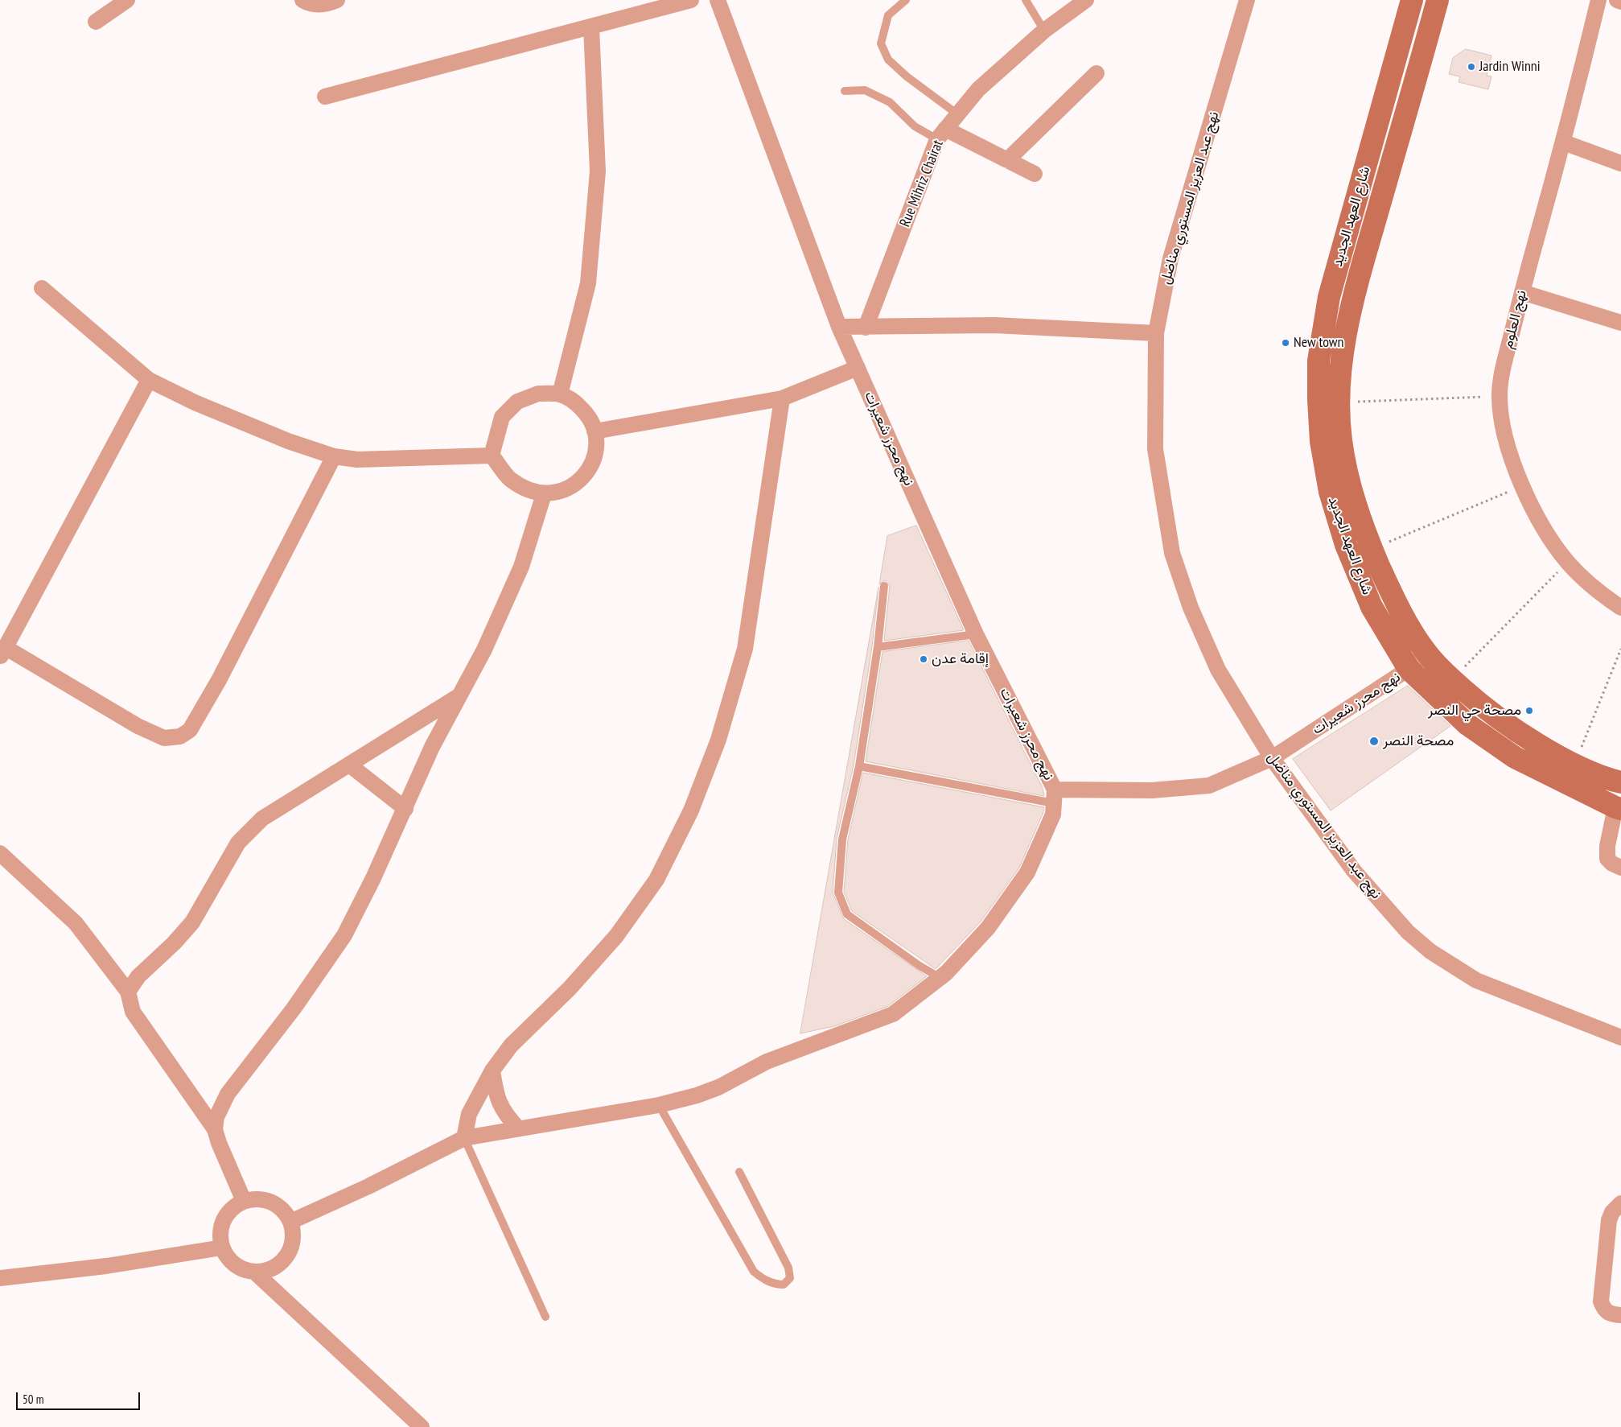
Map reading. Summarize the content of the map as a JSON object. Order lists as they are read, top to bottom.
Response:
{
  "streets": {
    "main road": ["شارع العهد الجديد"],
    "street": [
      "Rue Mihriz Chairat",
      "نهج عبد العزيز المستوري مناضل",
      "نهج العلوم",
      "نهج محرز شعيرات"
    ]
  },
  "crossings": [
    ["نهج عبد العزيز المستوري مناضل", "نهج محرز شعيرات"],
    ["شارع العهد الجديد", "نهج محرز شعيرات"]
  ],
  "places": [
    "Jardin Winni",
    "New town",
    "إقامة عدن",
    "مصحة حي النصر",
    "مصحة النصر"
  ],
  "scale_bar": "50 m"
}
